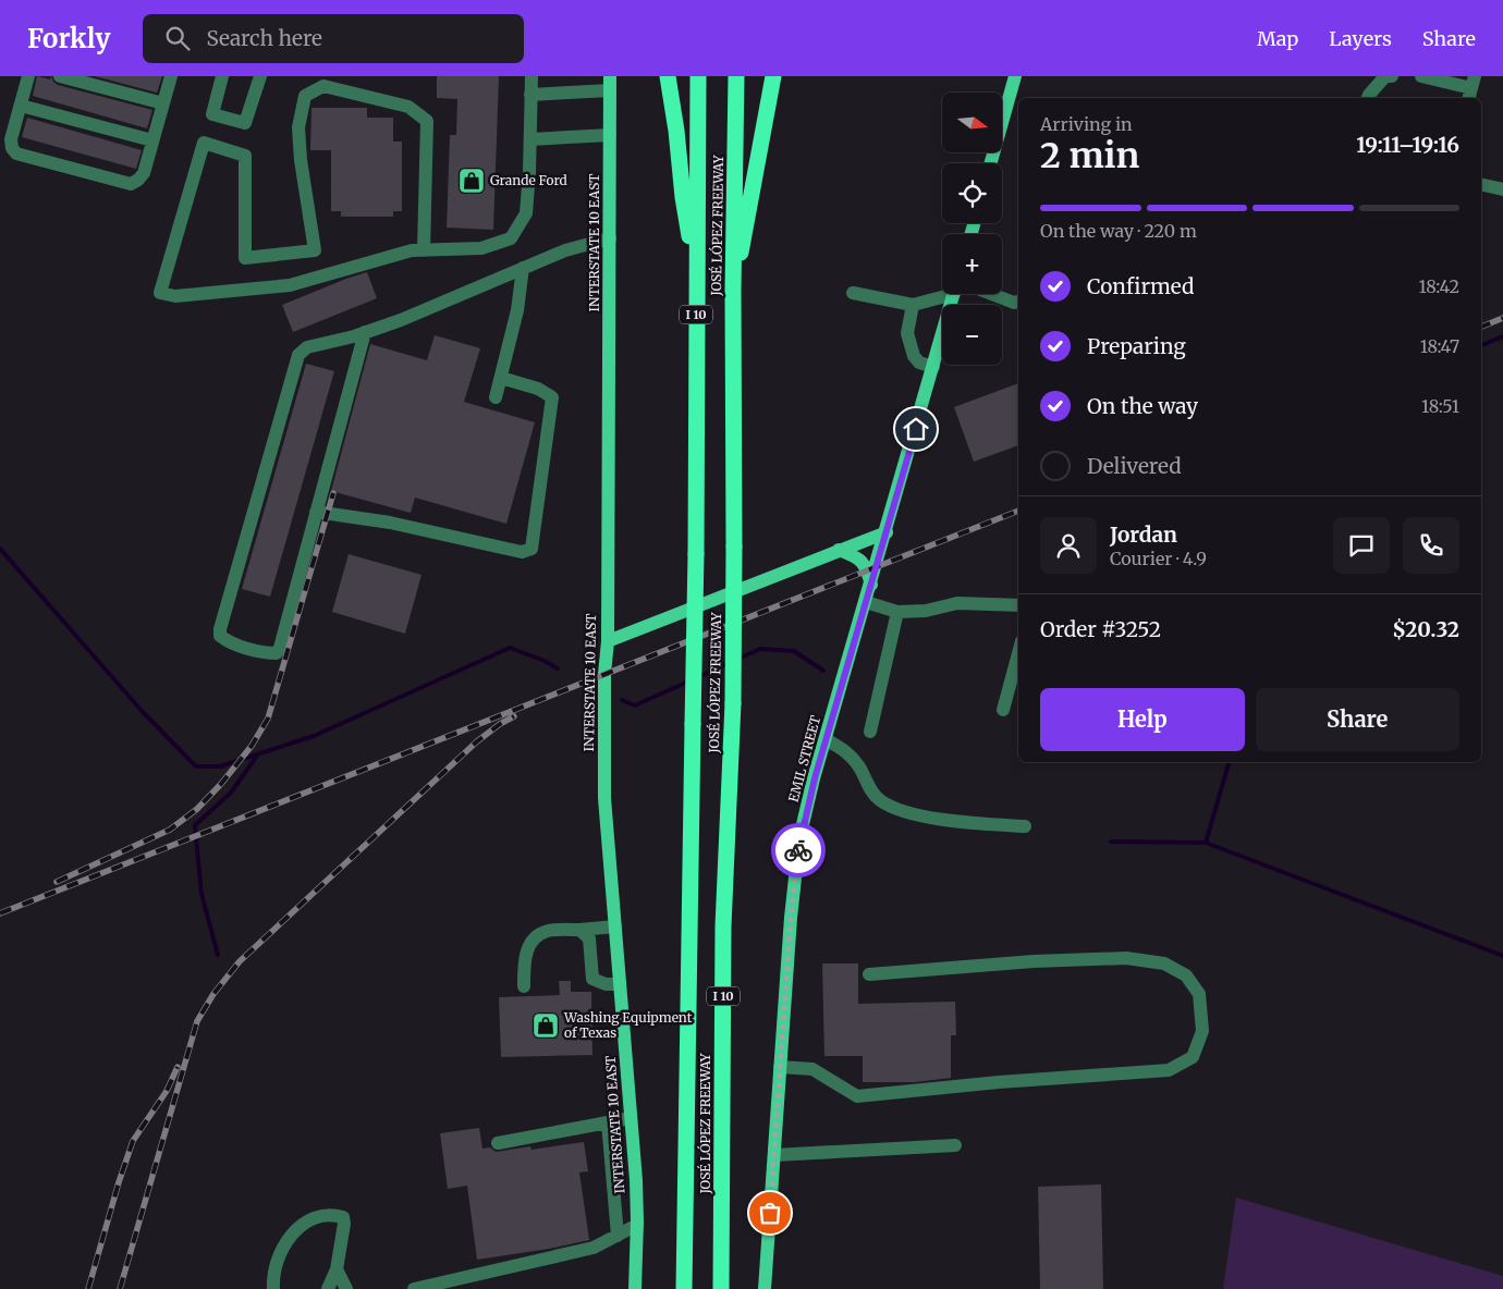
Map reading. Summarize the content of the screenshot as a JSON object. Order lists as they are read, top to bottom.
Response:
{
  "streets": {
    "highway": ["JOSÉ LÓPEZ FREEWAY", "I 10"],
    "main road": ["INTERSTATE 10 EAST", "EMIL STREET"]
  },
  "places": {
    "shop": ["Grande Ford", "Washing Equipment of Texas"]
  },
  "north": "right",
  "page": {
    "header": "Forkly",
    "search": "Search here",
    "nav": ["Map", "Layers", "Share"],
    "map_buttons": ["+", "−"],
    "heading": ["2 min", "Arriving in", "19:11–19:16"],
    "panel": [
      "Jordan",
      "Courier · 4.9",
      "Order #3252",
      "$20.32"
    ],
    "bar": "On the way · 220 m",
    "list": [
      ["Confirmed", "18:42"],
      ["Preparing", "18:47"],
      ["On the way", "18:51"],
      "Delivered"
    ],
    "buttons": ["Help", "Share"]
  }
}
